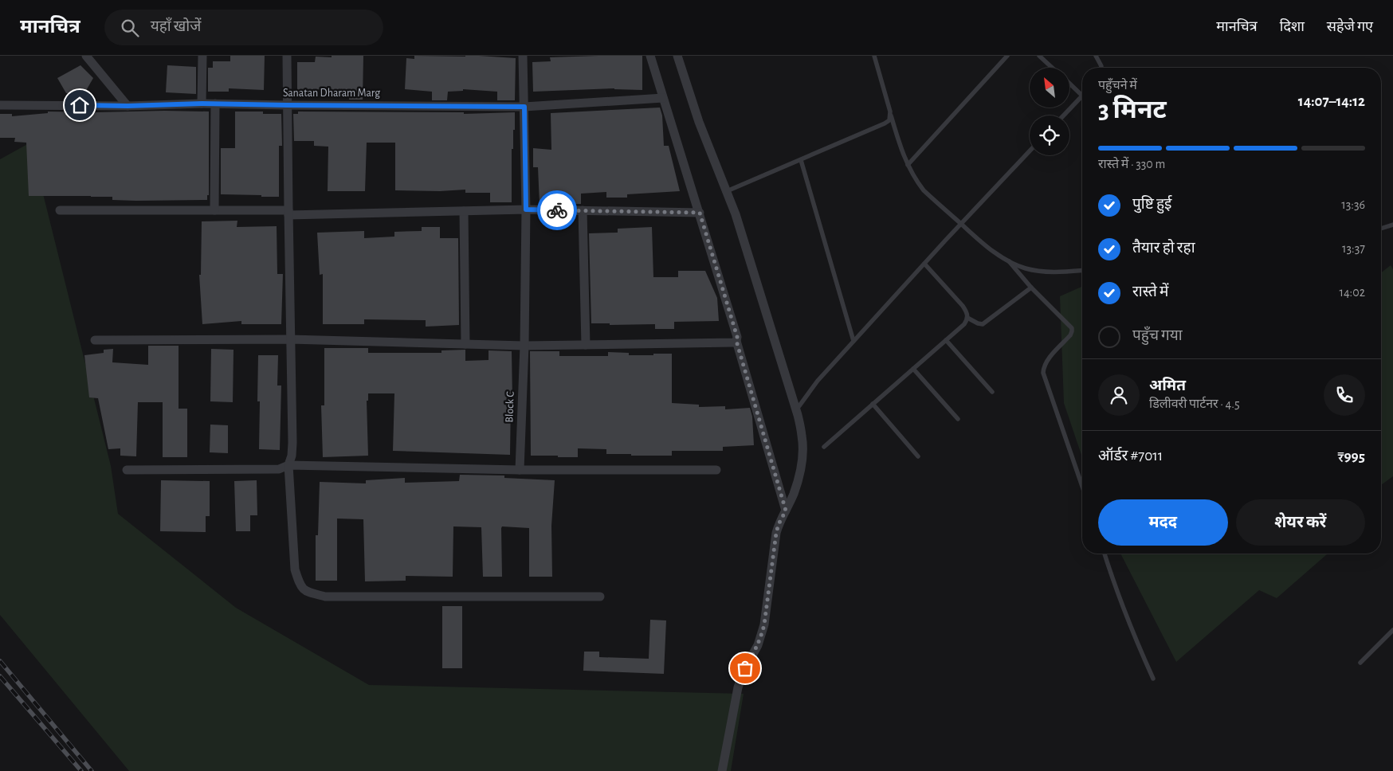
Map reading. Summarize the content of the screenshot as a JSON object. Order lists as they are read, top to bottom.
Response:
{
  "streets": {
    "street": ["Sanatan Dharam Marg", "Block C"]
  },
  "crossings": [
    ["Sanatan Dharam Marg", "Block C"]
  ],
  "north": "top left",
  "page": {
    "header": "मानचित्र",
    "search": "यहाँ खोजें",
    "nav": ["मानचित्र", "दिशा", "सहेजे गए"],
    "heading": ["3 मिनट", "पहुँचने में", "14:07–14:12"],
    "panel": [
      "अमित",
      "डिलीवरी पार्टनर · 4.5",
      "ऑर्डर #7011",
      "₹995"
    ],
    "bar": "रास्ते में · 330 m",
    "list": [
      ["पुष्टि हुई", "13:36"],
      ["तैयार हो रहा", "13:37"],
      ["रास्ते में", "14:02"],
      "पहुँच गया"
    ],
    "buttons": ["मदद", "शेयर करें"]
  }
}
